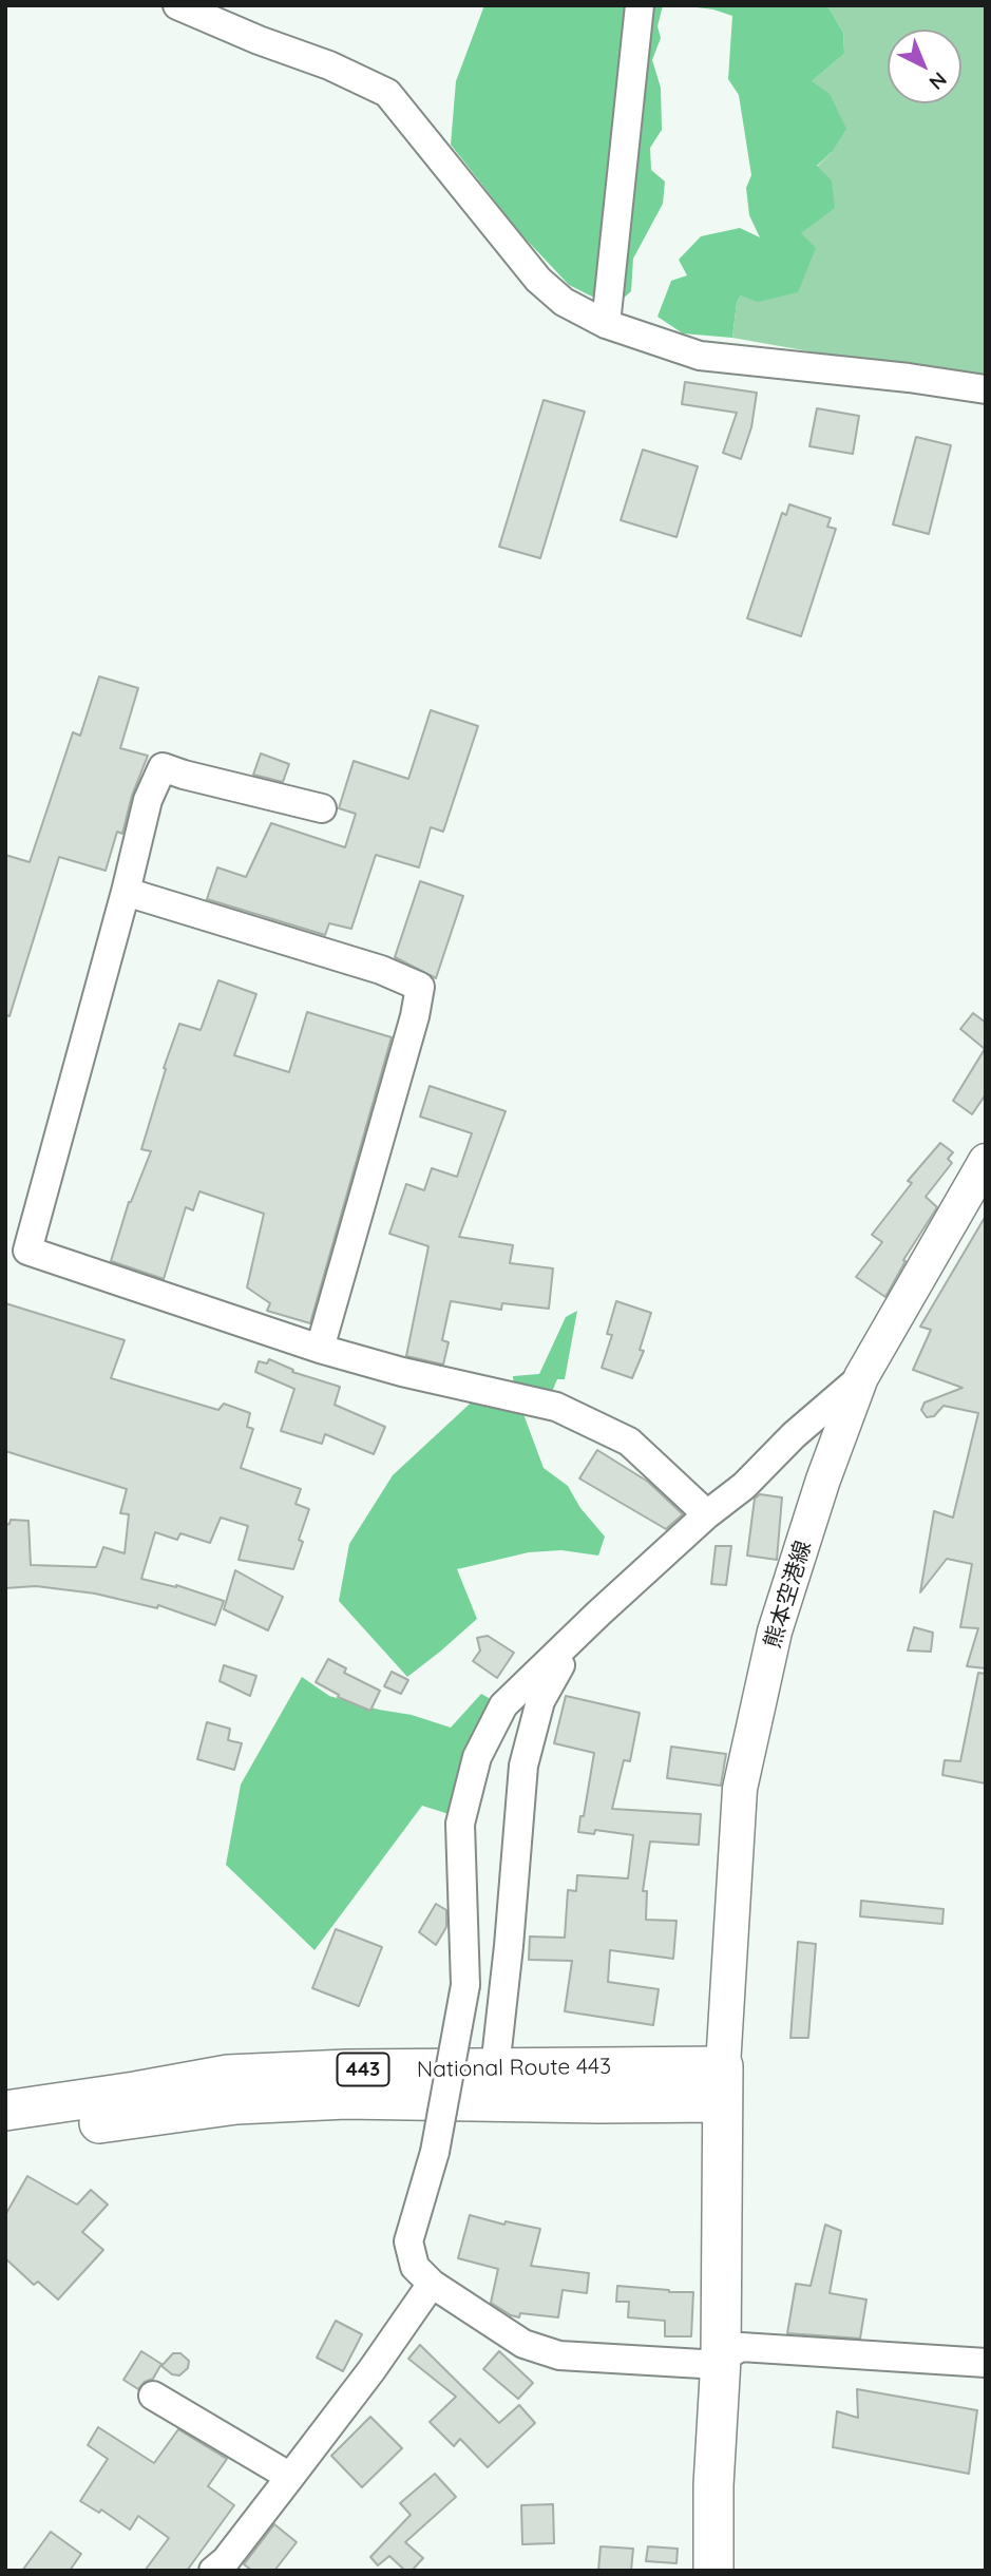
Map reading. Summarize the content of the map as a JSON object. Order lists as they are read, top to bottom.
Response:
{
  "streets": {
    "highway": ["National Route 443", "443"],
    "main road": ["熊本空港線"]
  },
  "crossings": [
    ["熊本空港線", "National Route 443"]
  ],
  "north": "bottom right"
}
